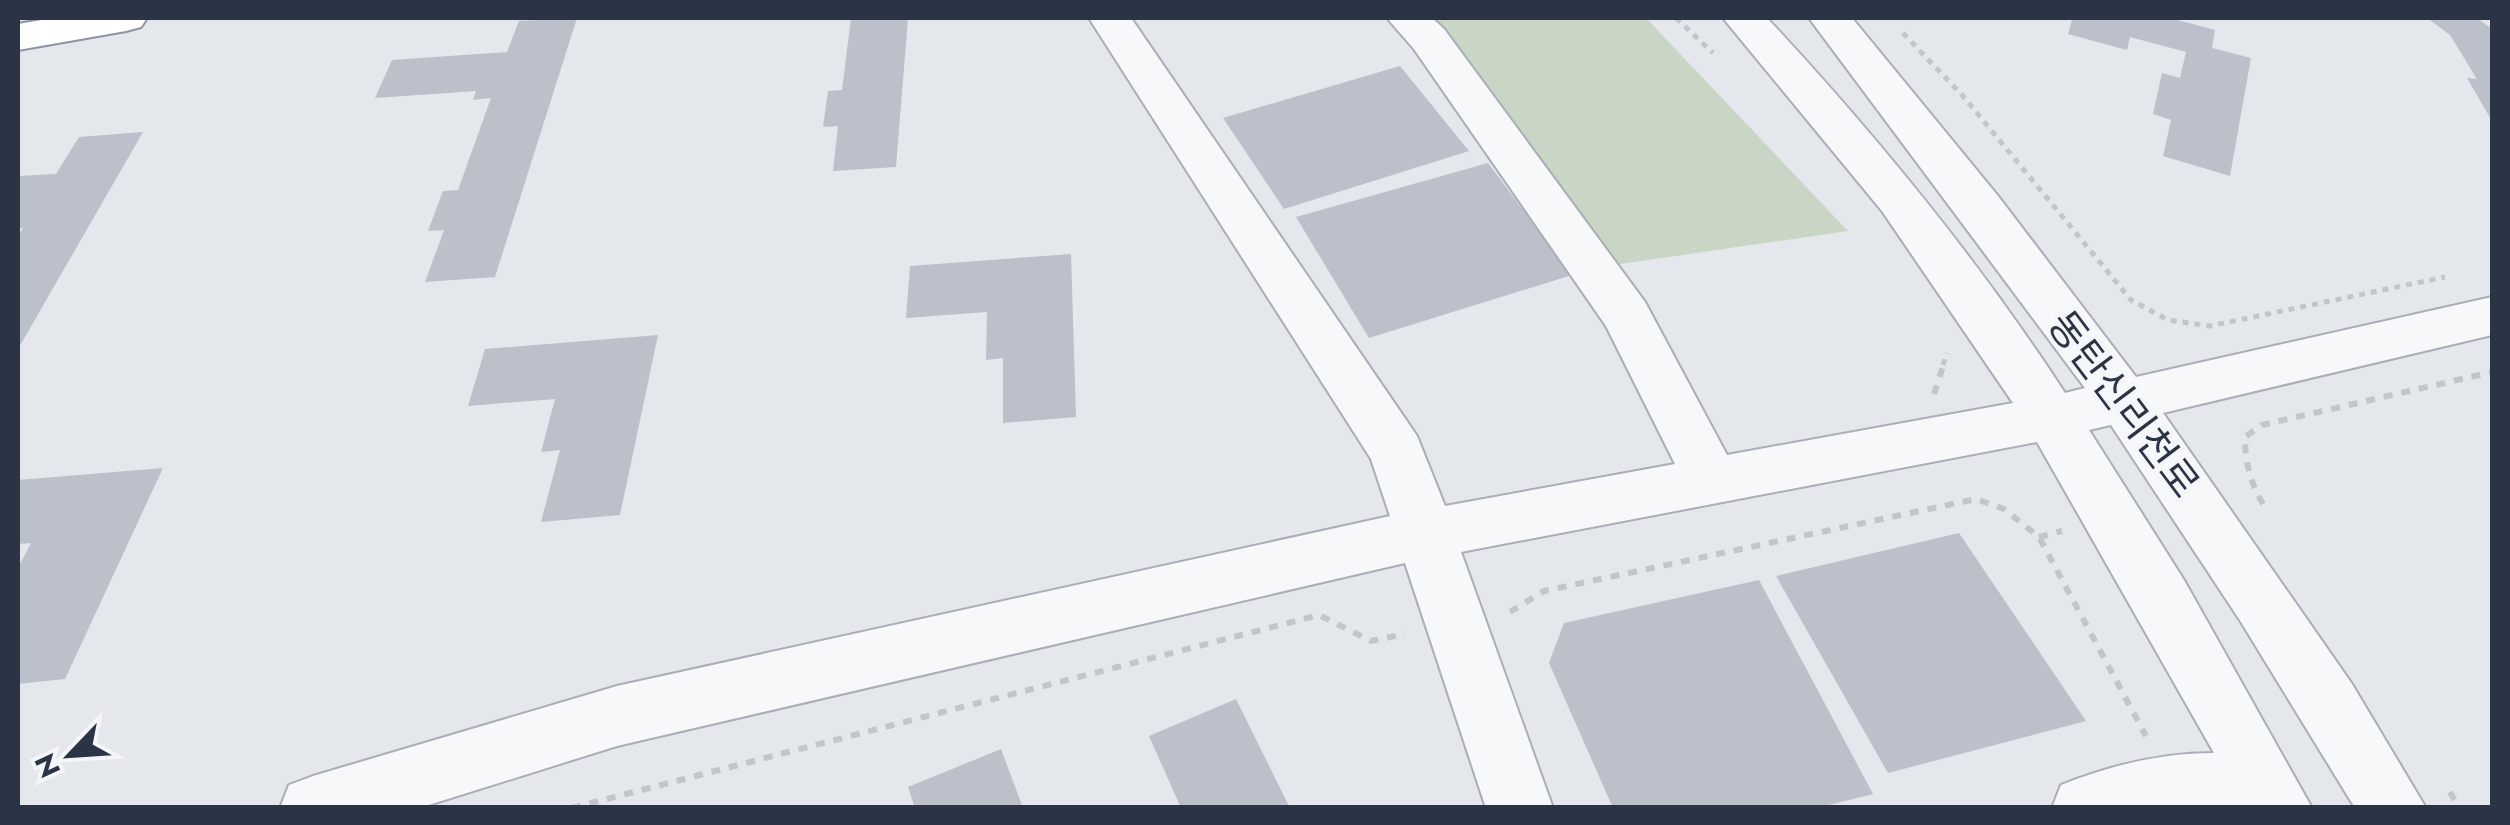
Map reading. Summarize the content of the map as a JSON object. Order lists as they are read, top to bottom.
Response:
{
  "streets": {
    "street": ["동탄신리천로"]
  },
  "north": "bottom left"
}
